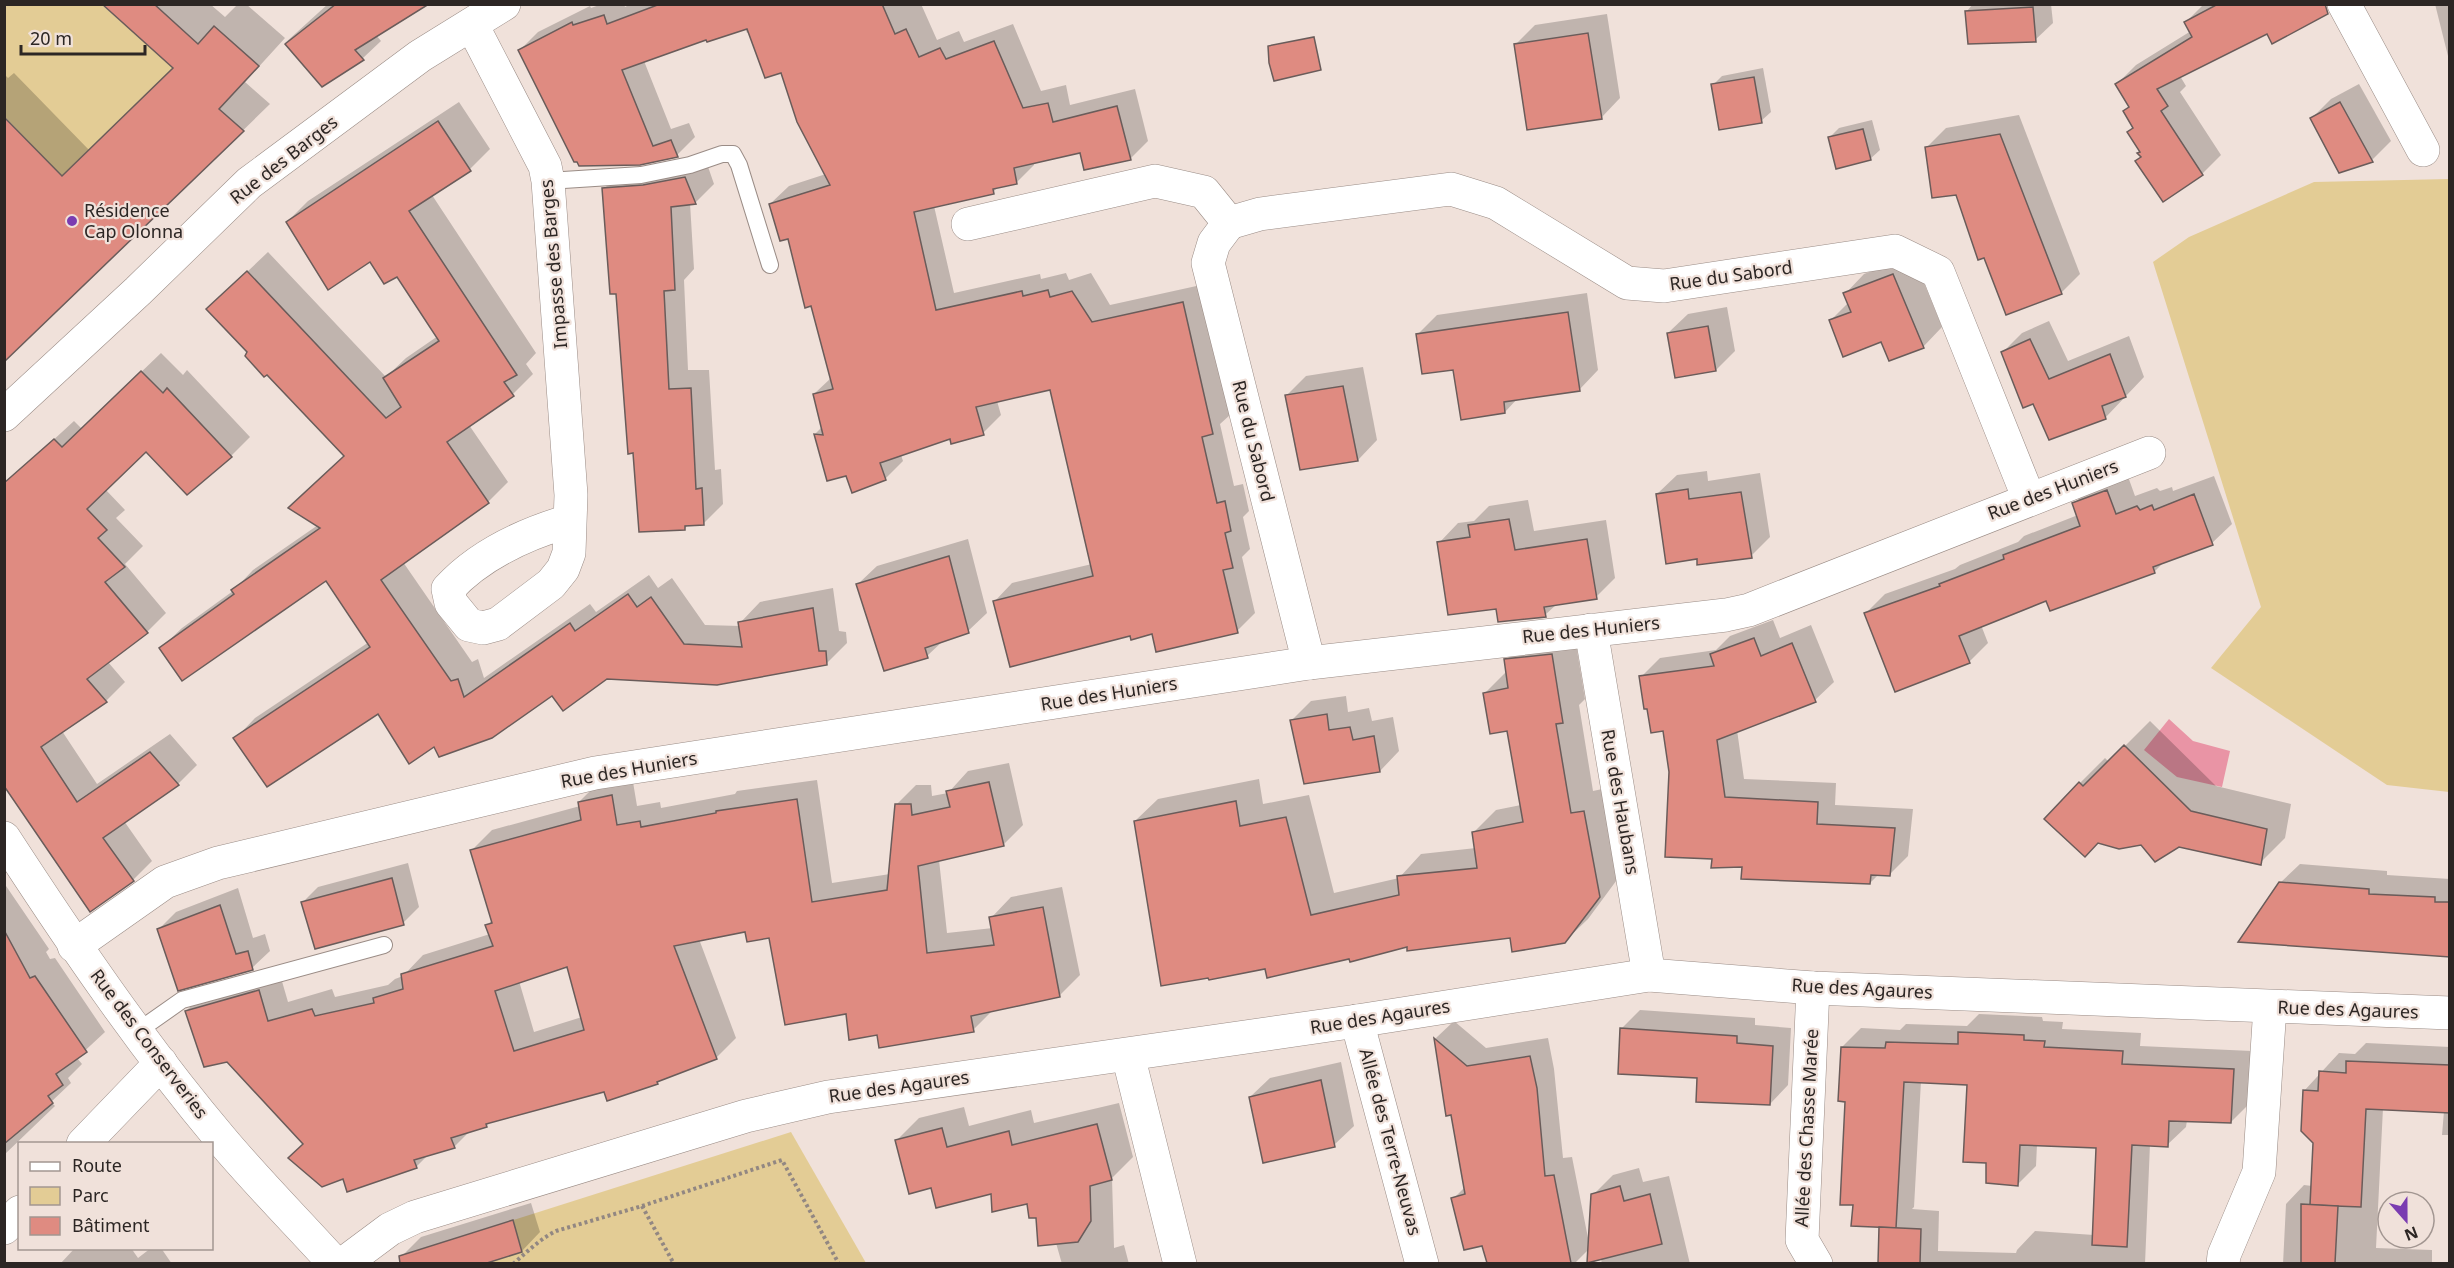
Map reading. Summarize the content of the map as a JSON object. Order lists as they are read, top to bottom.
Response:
{
  "streets": {
    "street": [
      "Rue des Barges",
      "Impasse des Barges",
      "Rue du Sabord",
      "Rue des Huniers",
      "Rue des Haubans",
      "Rue des Agaures",
      "Rue des Conserveries",
      "Allée des Chasse Marée",
      "Allée des Terre-Neuvas"
    ]
  },
  "crossings": [
    ["Rue des Barges", "Impasse des Barges"],
    ["Rue du Sabord", "Rue des Huniers"],
    ["Rue des Huniers", "Rue des Haubans"],
    ["Rue des Huniers", "Rue des Conserveries"],
    ["Rue des Haubans", "Rue des Agaures"],
    ["Rue des Agaures", "Allée des Chasse Marée"],
    ["Rue des Agaures", "Allée des Terre-Neuvas"]
  ],
  "places": ["Résidence Cap Olonna"],
  "legend": ["Route", "Parc", "Bâtiment"],
  "scale_bar": "20 m",
  "north": "bottom"
}
